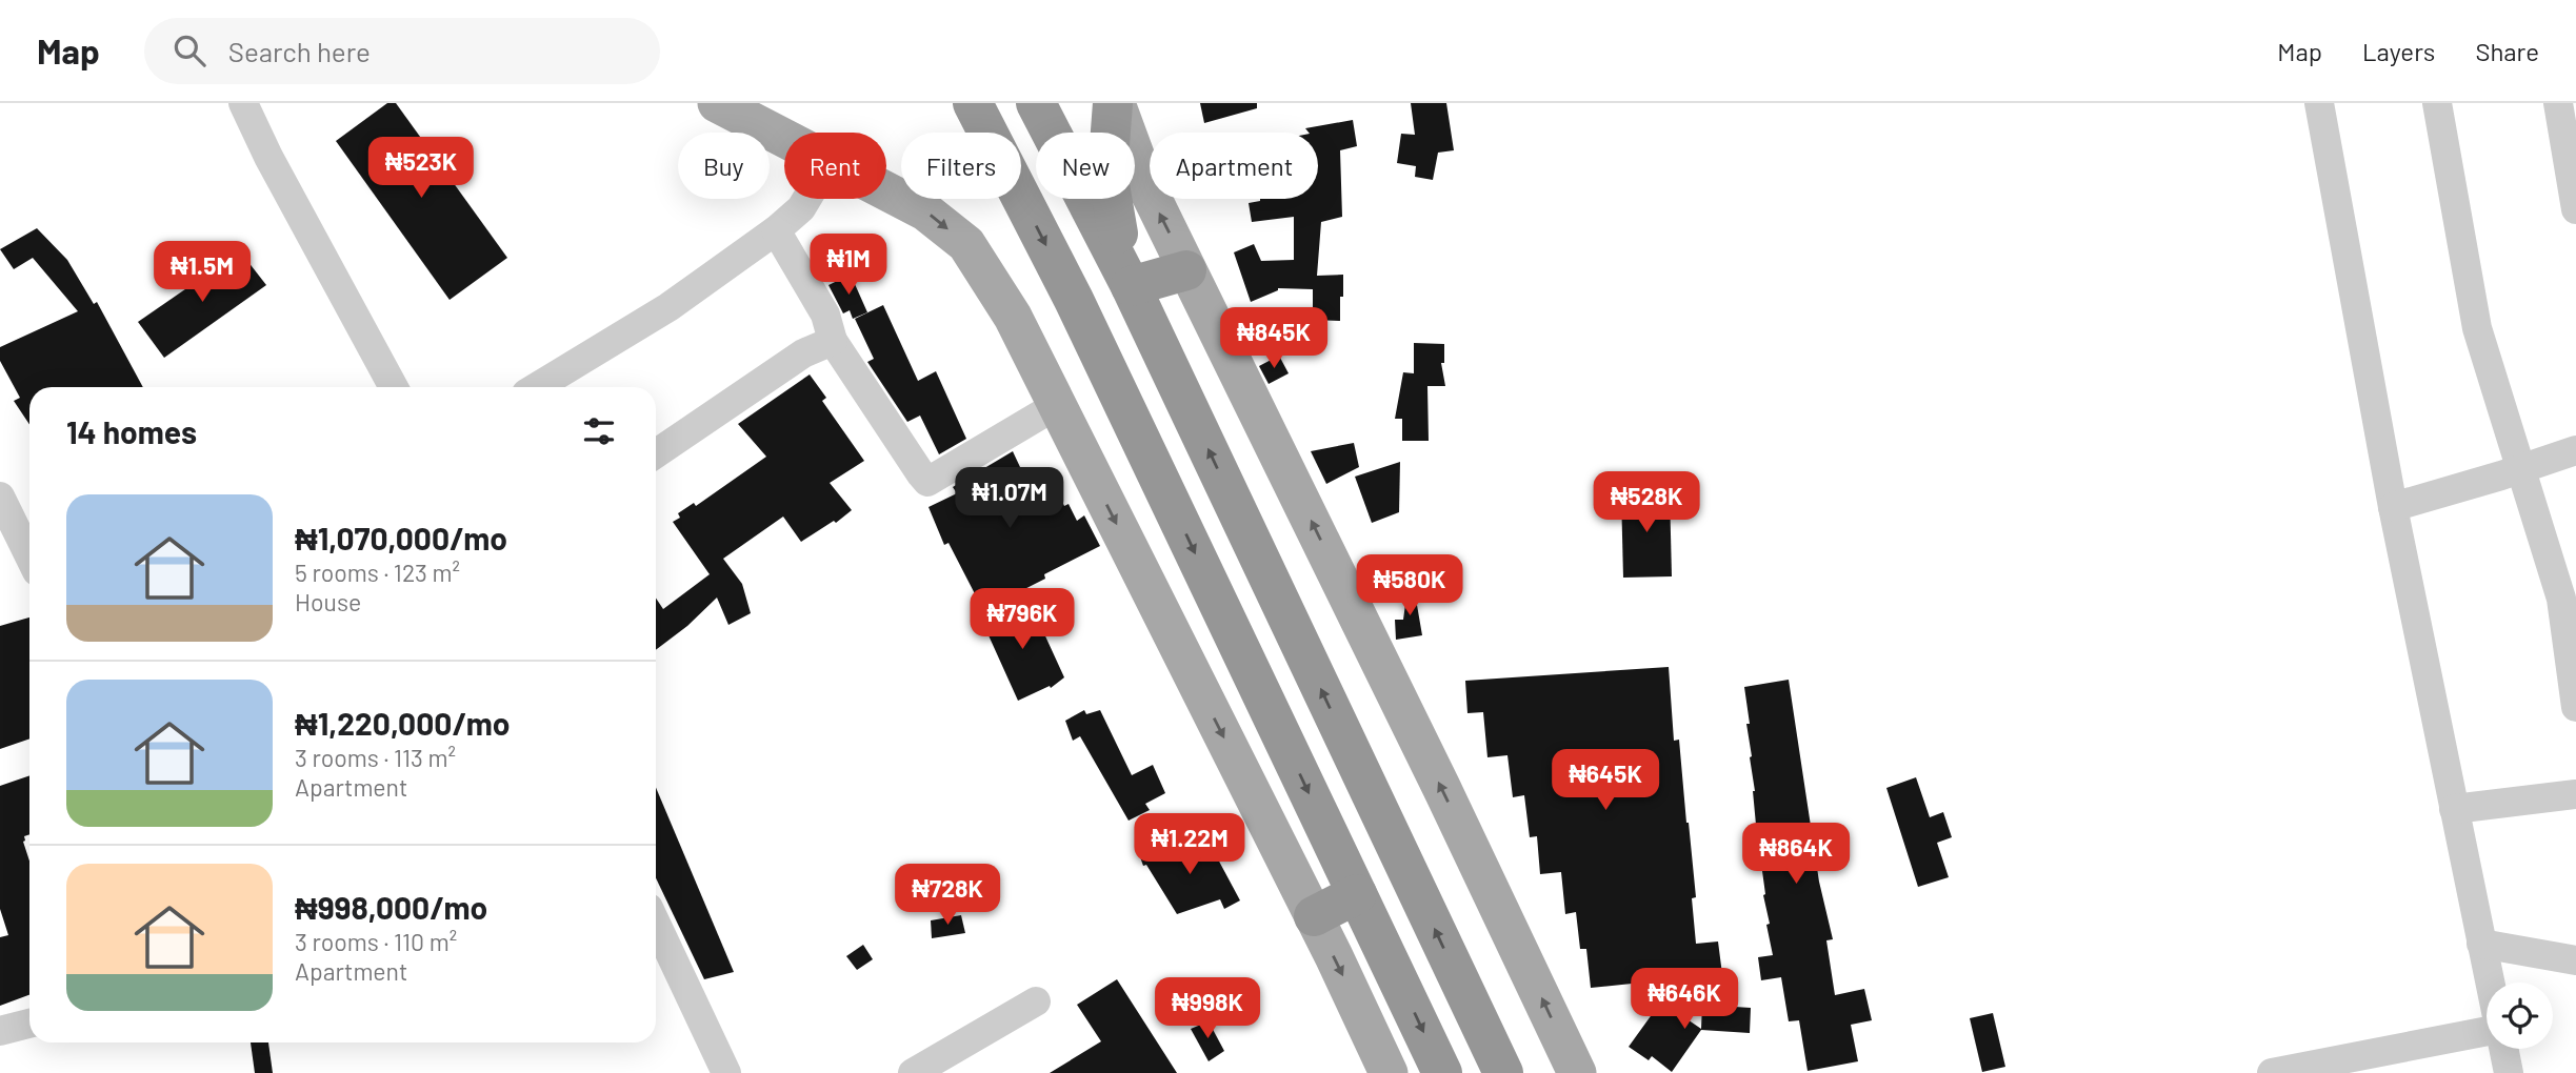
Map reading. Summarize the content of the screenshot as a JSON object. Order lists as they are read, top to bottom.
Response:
{
  "page": {
    "header": "Map",
    "search": "Search here",
    "nav": ["Map", "Layers", "Share"],
    "chip": [
      "Buy",
      "Rent",
      "Filters",
      "New",
      "Apartment"
    ],
    "price": [
      "₦523K",
      "₦1M",
      "₦1.5M",
      "₦845K",
      "₦1.07M",
      "₦528K",
      "₦580K",
      "₦796K",
      "₦645K",
      "₦1.22M",
      "₦864K",
      "₦728K",
      "₦646K",
      "₦998K"
    ],
    "heading": "14 homes",
    "list": [
      {
        "name": "₦1,070,000/mo",
        "note": "5 rooms · 123 m² · House"
      },
      {
        "name": "₦1,220,000/mo",
        "note": "3 rooms · 113 m² · Apartment"
      },
      {
        "name": "₦998,000/mo",
        "note": "3 rooms · 110 m² · Apartment"
      }
    ]
  }
}
